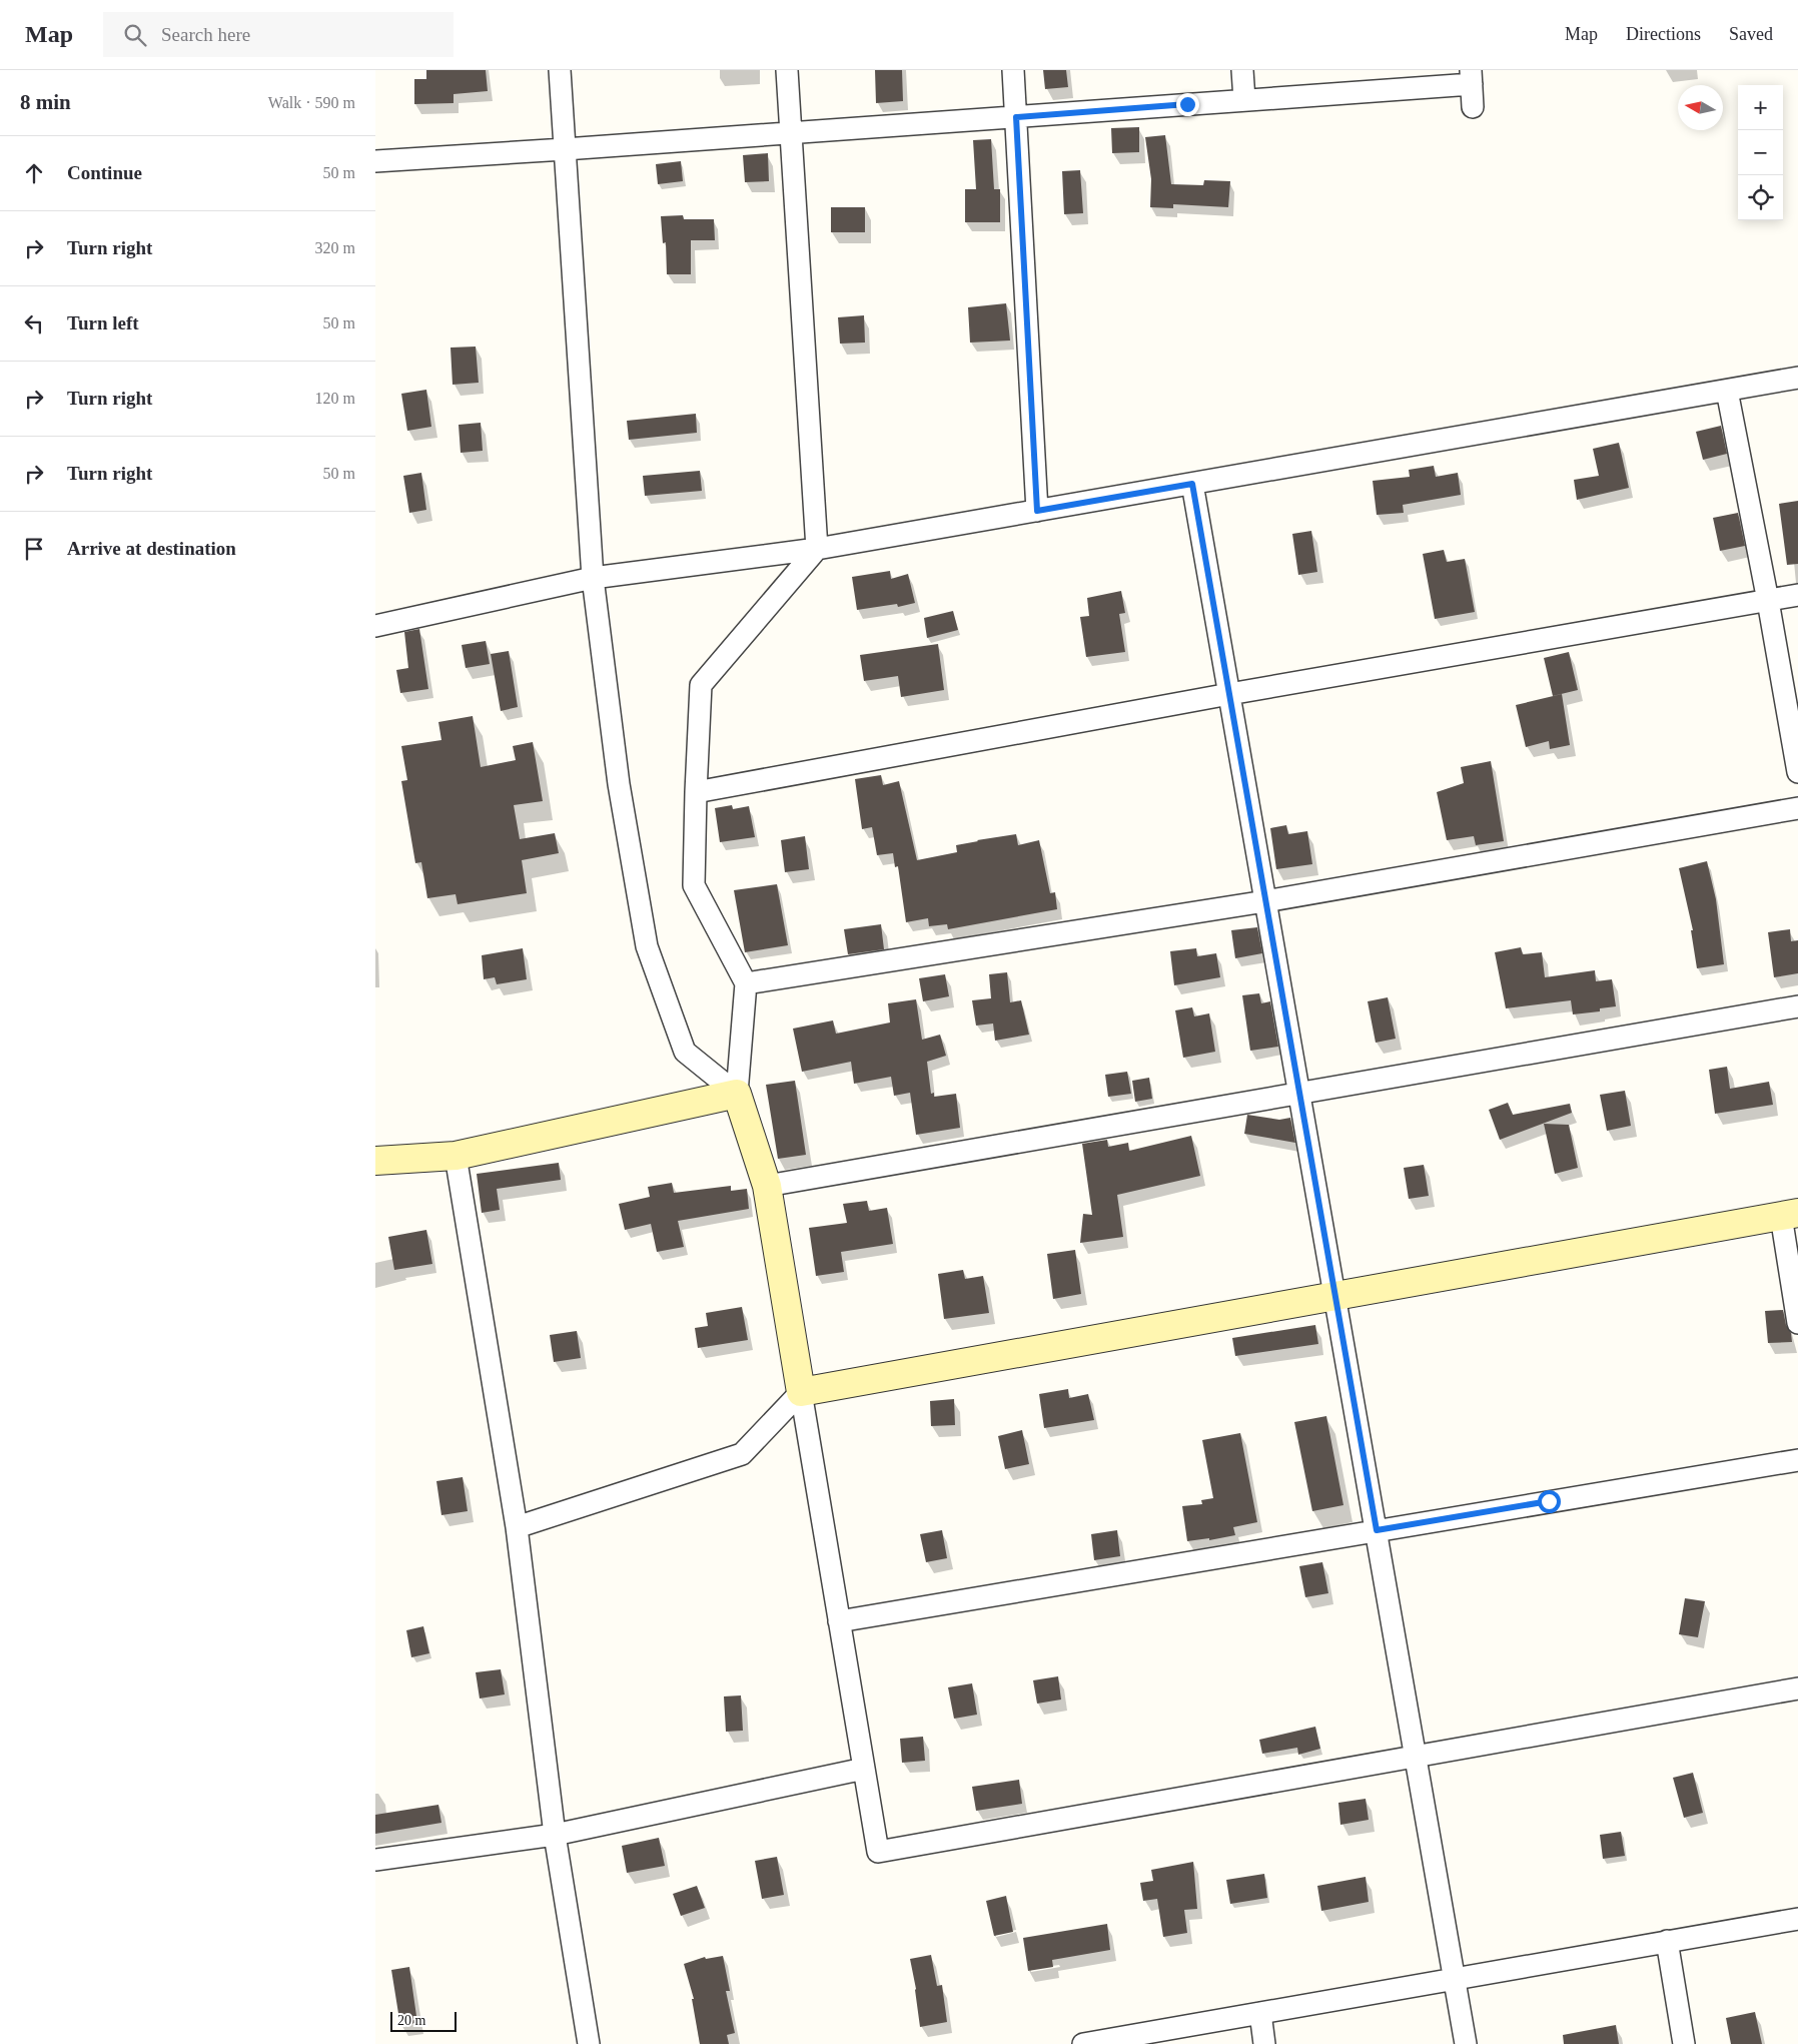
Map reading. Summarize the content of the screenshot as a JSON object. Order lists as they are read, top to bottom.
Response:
{
  "scale_bar": "20 m",
  "north": "left",
  "page": {
    "header": "Map",
    "search": "Search here",
    "nav": ["Map", "Directions", "Saved"],
    "heading": ["8 min", "Walk · 590 m"],
    "map_buttons": ["+", "−"],
    "list": [
      ["Continue", "50 m"],
      ["Turn right", "320 m"],
      ["Turn left", "50 m"],
      ["Turn right", "120 m"],
      ["Turn right", "50 m"],
      "Arrive at destination"
    ],
    "scale": "20 m"
  }
}
